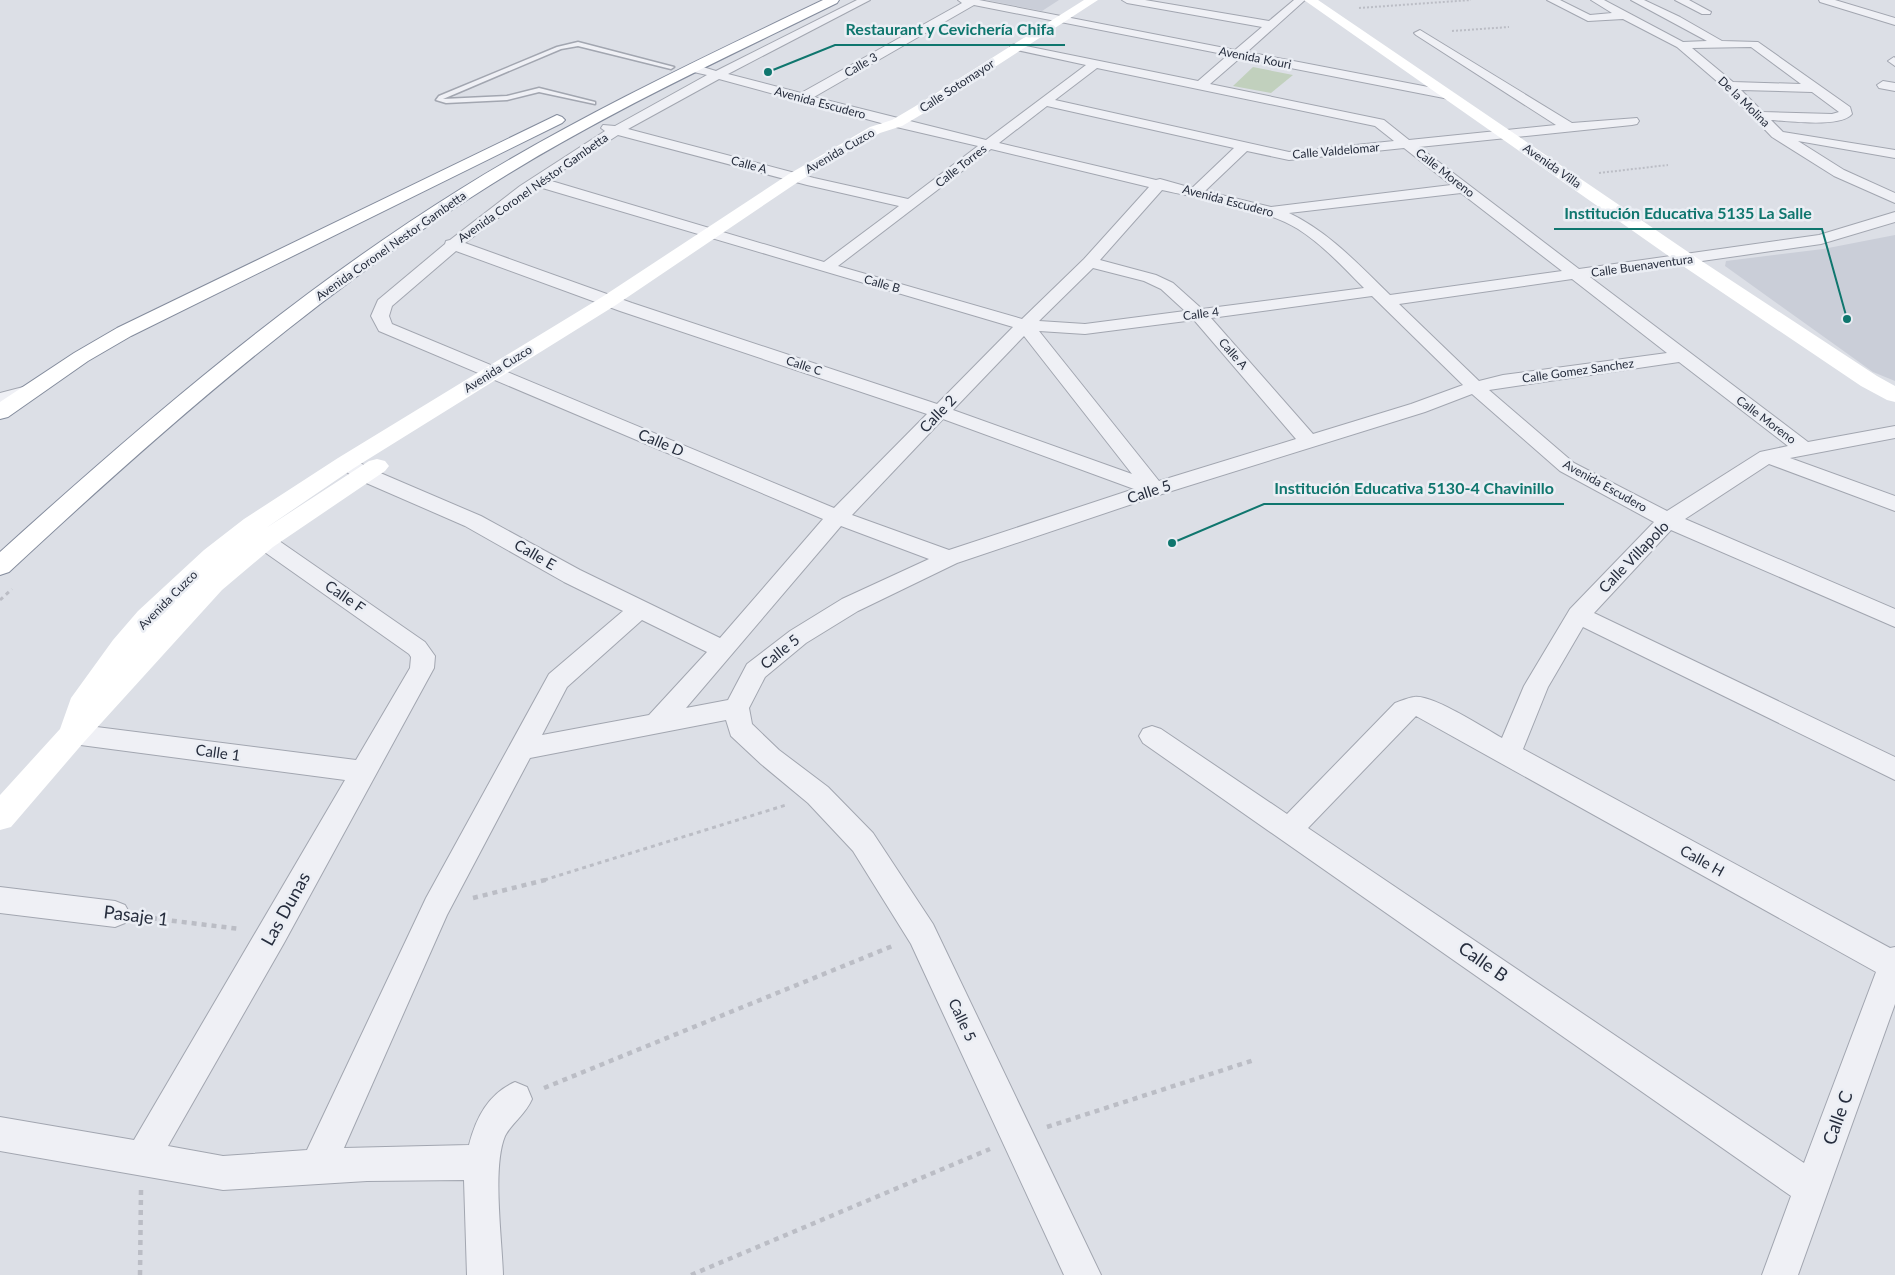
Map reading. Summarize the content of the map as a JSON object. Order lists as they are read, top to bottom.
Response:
{
  "streets": {
    "main road": [
      "Calle Sotomayor",
      "Avenida Cuzco",
      "Avenida Villa",
      "Avenida Coronel Nestor Gambetta"
    ],
    "street": [
      "Avenida Kouri",
      "Calle 3",
      "De la Molina",
      "Avenida Escudero",
      "Calle Valdelomar",
      "Calle A",
      "Calle Torres",
      "Calle Moreno",
      "Avenida Coronel Néstor Gambetta",
      "Calle Buenaventura",
      "Calle B",
      "Calle 4",
      "Calle C",
      "Calle Gomez Sanchez",
      "Calle 2",
      "Calle D",
      "Calle 5",
      "Calle E",
      "Calle Villapolo",
      "Calle F",
      "Calle 1",
      "Calle H",
      "Las Dunas",
      "Pasaje 1"
    ]
  },
  "crossings": [
    ["Avenida Kouri", "Calle Sotomayor"],
    ["Avenida Kouri", "Avenida Villa"],
    ["Calle 3", "Avenida Escudero"],
    ["Calle Sotomayor", "Avenida Escudero"],
    ["Calle Sotomayor", "Avenida Cuzco"],
    ["Calle Sotomayor", "Calle Moreno"],
    ["Avenida Escudero", "Avenida Cuzco"],
    ["Avenida Escudero", "Calle Torres"],
    ["Avenida Escudero", "Avenida Coronel Néstor Gambetta"],
    ["Avenida Escudero", "Avenida Coronel Nestor Gambetta"],
    ["Avenida Escudero", "Calle Buenaventura"],
    ["Avenida Escudero", "Calle 4"],
    ["Avenida Escudero", "Calle Gomez Sanchez"],
    ["Avenida Escudero", "Calle 2"],
    ["Avenida Escudero", "Calle 5"],
    ["Avenida Escudero", "Calle Villapolo"],
    ["Avenida Cuzco", "Calle A"],
    ["Avenida Cuzco", "Calle B"],
    ["Avenida Cuzco", "Calle C"],
    ["Avenida Cuzco", "Calle D"],
    ["Avenida Cuzco", "Calle E"],
    ["Avenida Cuzco", "Calle F"],
    ["Avenida Cuzco", "Calle 1"],
    ["Calle Valdelomar", "Calle Torres"],
    ["Calle Valdelomar", "Avenida Villa"],
    ["Calle Valdelomar", "Calle Moreno"],
    ["Calle A", "Calle Torres"],
    ["Calle A", "Avenida Coronel Néstor Gambetta"],
    ["Calle A", "Avenida Coronel Nestor Gambetta"],
    ["Calle A", "Calle 4"],
    ["Calle A", "Calle 2"],
    ["Calle A", "Calle 5"],
    ["Calle Torres", "Calle Moreno"],
    ["Calle Torres", "Calle B"],
    ["Avenida Villa", "Calle Buenaventura"],
    ["Calle Moreno", "Calle Buenaventura"],
    ["Calle Moreno", "Calle Gomez Sanchez"],
    ["Calle Moreno", "Calle Villapolo"],
    ["Avenida Coronel Néstor Gambetta", "Calle B"],
    ["Avenida Coronel Néstor Gambetta", "Calle C"],
    ["Avenida Coronel Néstor Gambetta", "Calle D"],
    ["Calle Buenaventura", "Calle 4"],
    ["Calle B", "Calle 4"],
    ["Calle B", "Calle C"],
    ["Calle B", "Calle 2"],
    ["Calle B", "Calle H"],
    ["Calle 4", "Calle 2"],
    ["Calle C", "Calle 2"],
    ["Calle C", "Calle 5"],
    ["Calle C", "Calle H"],
    ["Calle Gomez Sanchez", "Calle 5"],
    ["Calle 2", "Calle D"],
    ["Calle 2", "Calle E"],
    ["Calle D", "Calle 5"],
    ["Calle Villapolo", "Calle H"],
    ["Calle F", "Las Dunas"],
    ["Calle 1", "Las Dunas"],
    ["Las Dunas", "Pasaje 1"]
  ],
  "places": ["Restaurant y Cevichería Chifa", "Institución Educativa 5135 La Salle", "Institución Educativa 5130-4 Chavinillo"]
}
